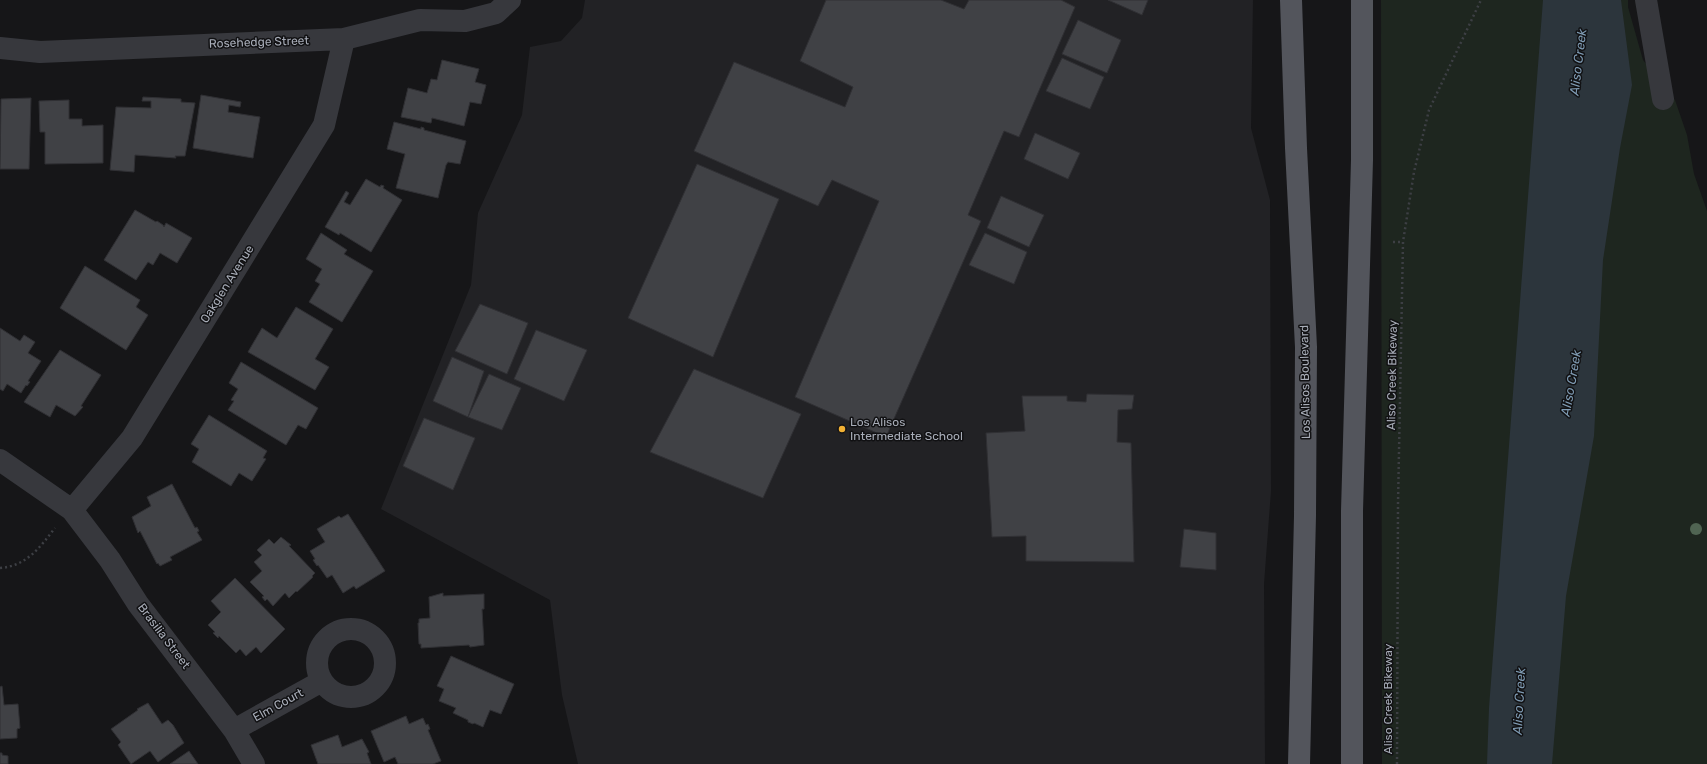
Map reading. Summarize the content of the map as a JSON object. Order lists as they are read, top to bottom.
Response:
{
  "streets": {
    "main road": ["Los Alisos Boulevard"],
    "street": [
      "Rosehedge Street",
      "Oakglen Avenue",
      "Brasilia Street",
      "Elm Court"
    ],
    "path": ["Aliso Creek Bikeway"]
  },
  "crossings": [
    ["Rosehedge Street", "Oakglen Avenue"],
    ["Oakglen Avenue", "Brasilia Street"],
    ["Brasilia Street", "Elm Court"]
  ],
  "water": ["Aliso Creek"],
  "places": ["Los Alisos Intermediate School"]
}
